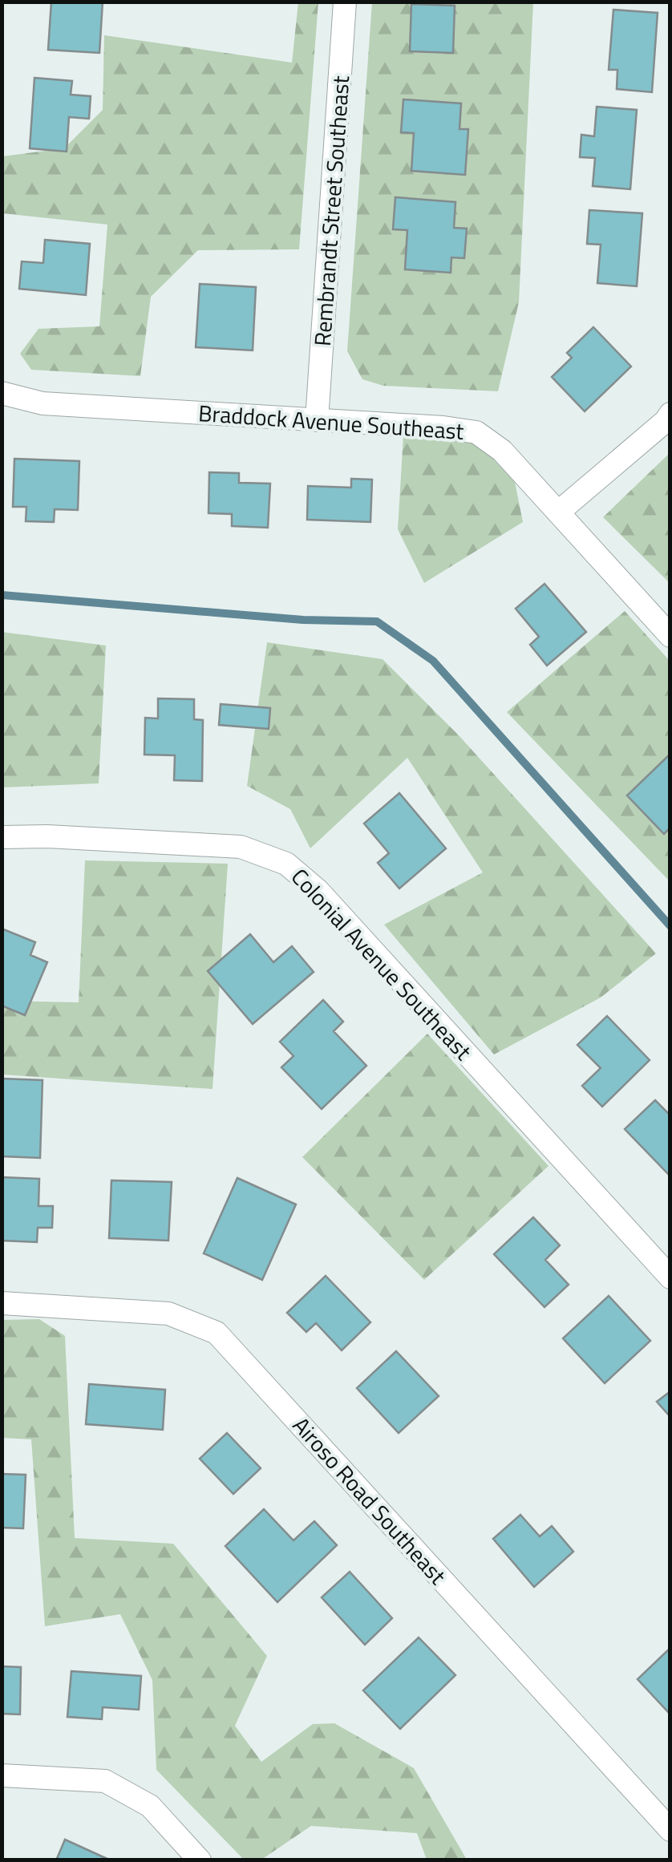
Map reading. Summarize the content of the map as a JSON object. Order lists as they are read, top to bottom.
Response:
{
  "streets": {
    "street": [
      "Rembrandt Street Southeast",
      "Braddock Avenue Southeast",
      "Colonial Avenue Southeast",
      "Airoso Road Southeast"
    ]
  },
  "crossings": [
    ["Rembrandt Street Southeast", "Braddock Avenue Southeast"]
  ]
}
